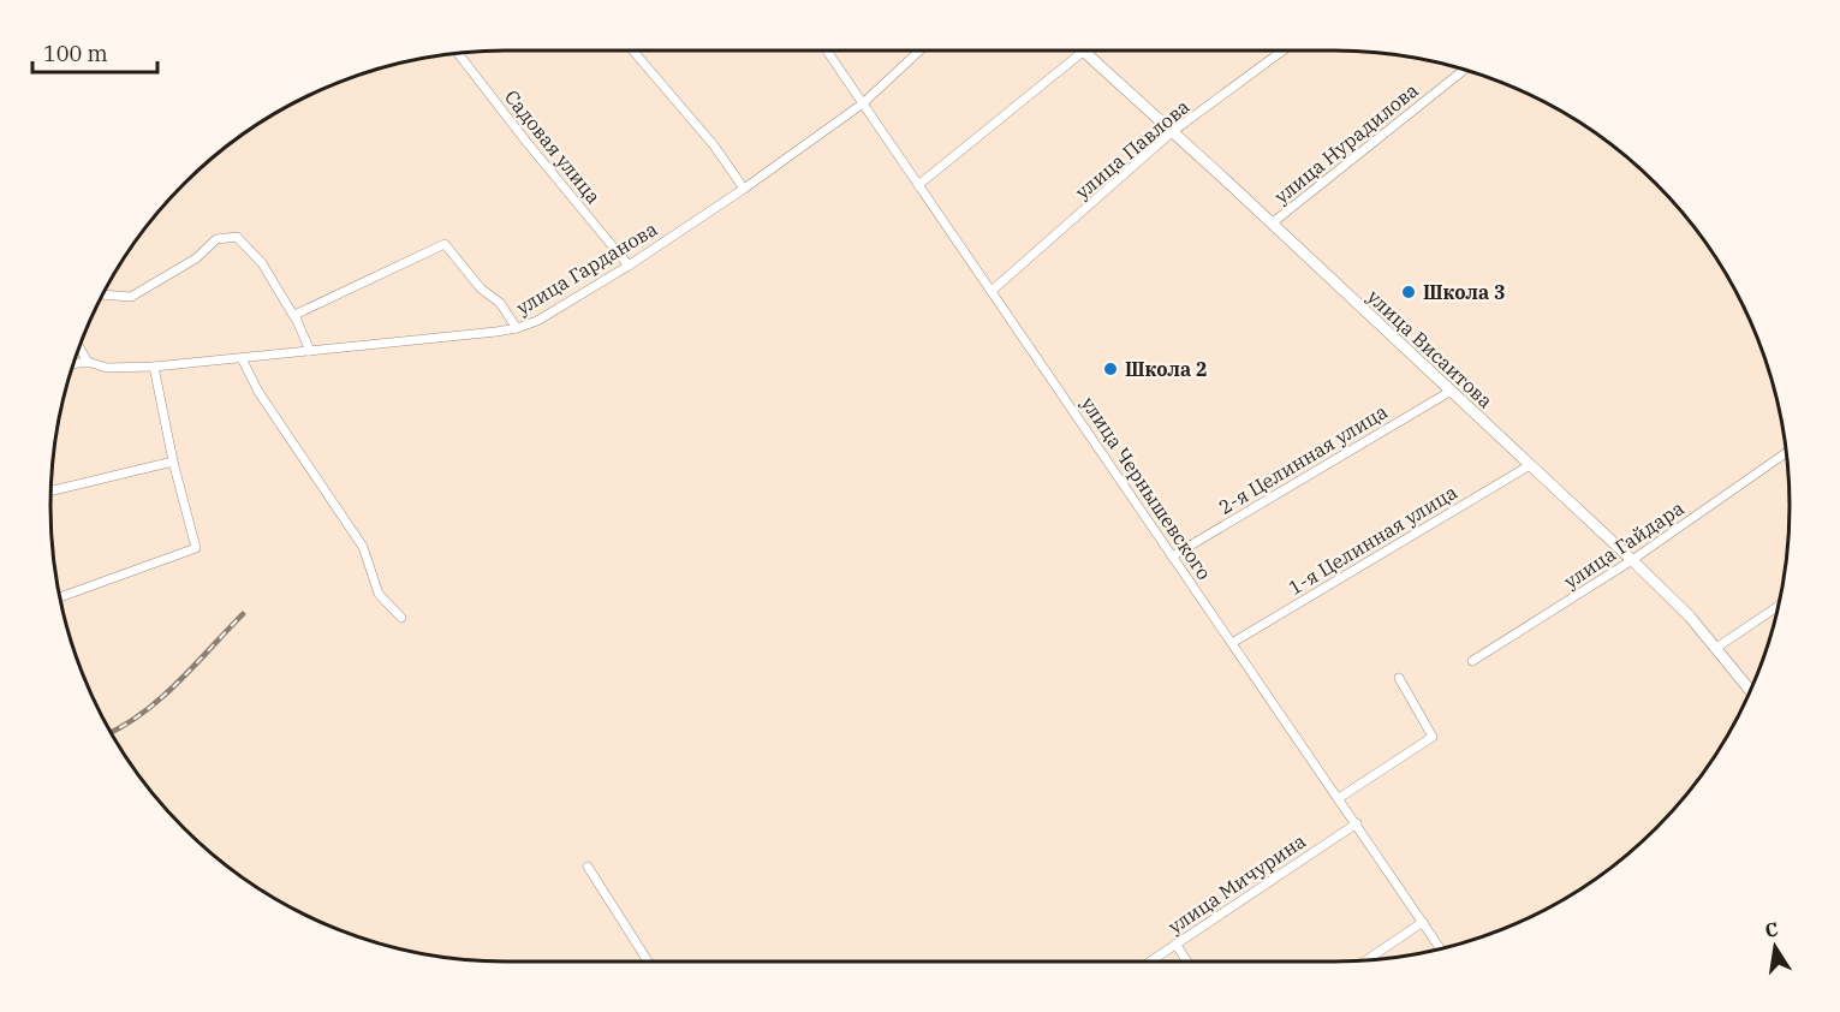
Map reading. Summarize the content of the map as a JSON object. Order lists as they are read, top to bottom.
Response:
{
  "streets": {
    "street": [
      "улица Нурадилова",
      "Садовая улица",
      "улица Павлова",
      "улица Гарданова",
      "улица Висаитова",
      "2-я Целинная улица",
      "улица Чернышевского",
      "1-я Целинная улица",
      "улица Гайдара",
      "улица Мичурина"
    ]
  },
  "crossings": [
    ["улица Нурадилова", "улица Висаитова"],
    ["Садовая улица", "улица Гарданова"],
    ["улица Павлова", "улица Висаитова"],
    ["улица Павлова", "улица Чернышевского"],
    ["улица Гарданова", "улица Чернышевского"],
    ["улица Висаитова", "2-я Целинная улица"],
    ["улица Висаитова", "1-я Целинная улица"],
    ["улица Висаитова", "улица Гайдара"],
    ["2-я Целинная улица", "улица Чернышевского"],
    ["улица Чернышевского", "1-я Целинная улица"],
    ["улица Чернышевского", "улица Мичурина"]
  ],
  "places": ["Школа 3", "Школа 2"],
  "scale_bar": "100 m",
  "north": "top"
}
